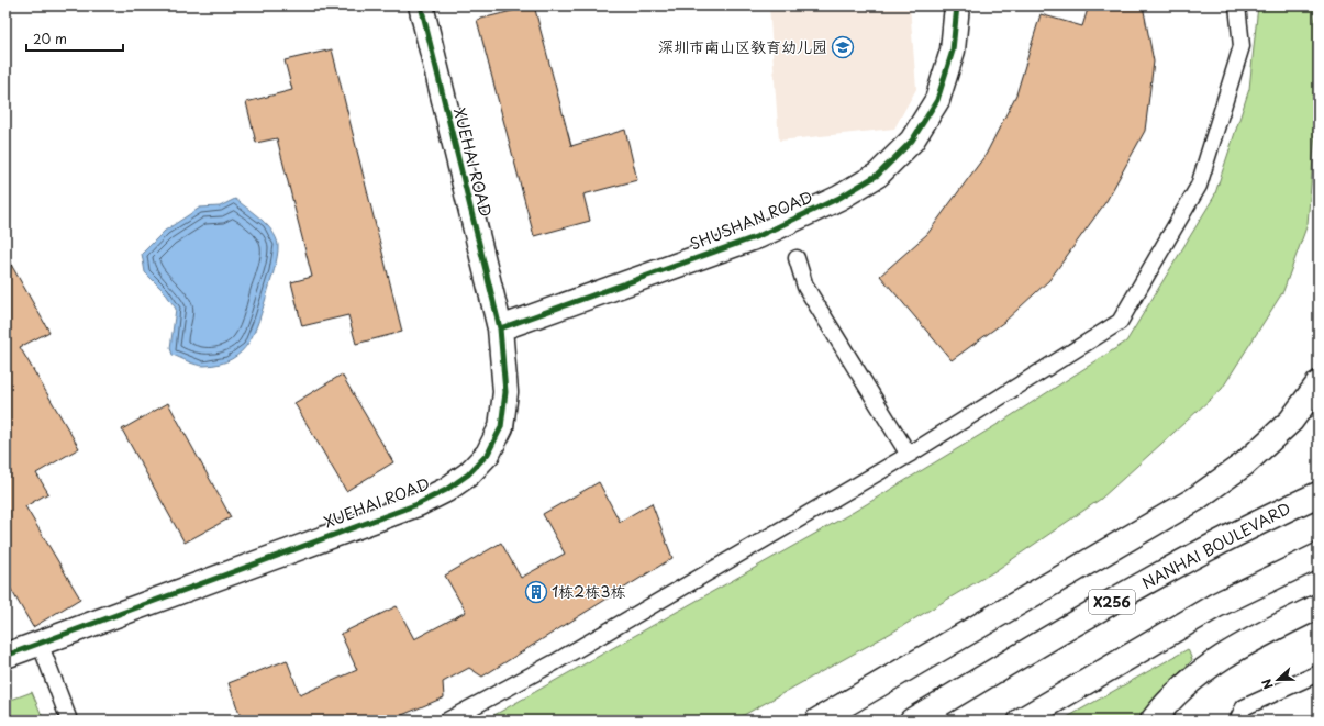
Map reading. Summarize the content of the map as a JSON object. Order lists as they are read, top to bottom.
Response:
{
  "streets": {
    "main road": [
      "XUEHAI ROAD",
      "SHUSHAN ROAD",
      "NANHAI BOULEVARD",
      "X256"
    ]
  },
  "crossings": [
    ["XUEHAI ROAD", "SHUSHAN ROAD"]
  ],
  "places": {
    "school or university": ["深圳市南山区教育幼儿园"],
    "building": ["1栋2栋3栋"]
  },
  "scale_bar": "20 m",
  "north": "left"
}
